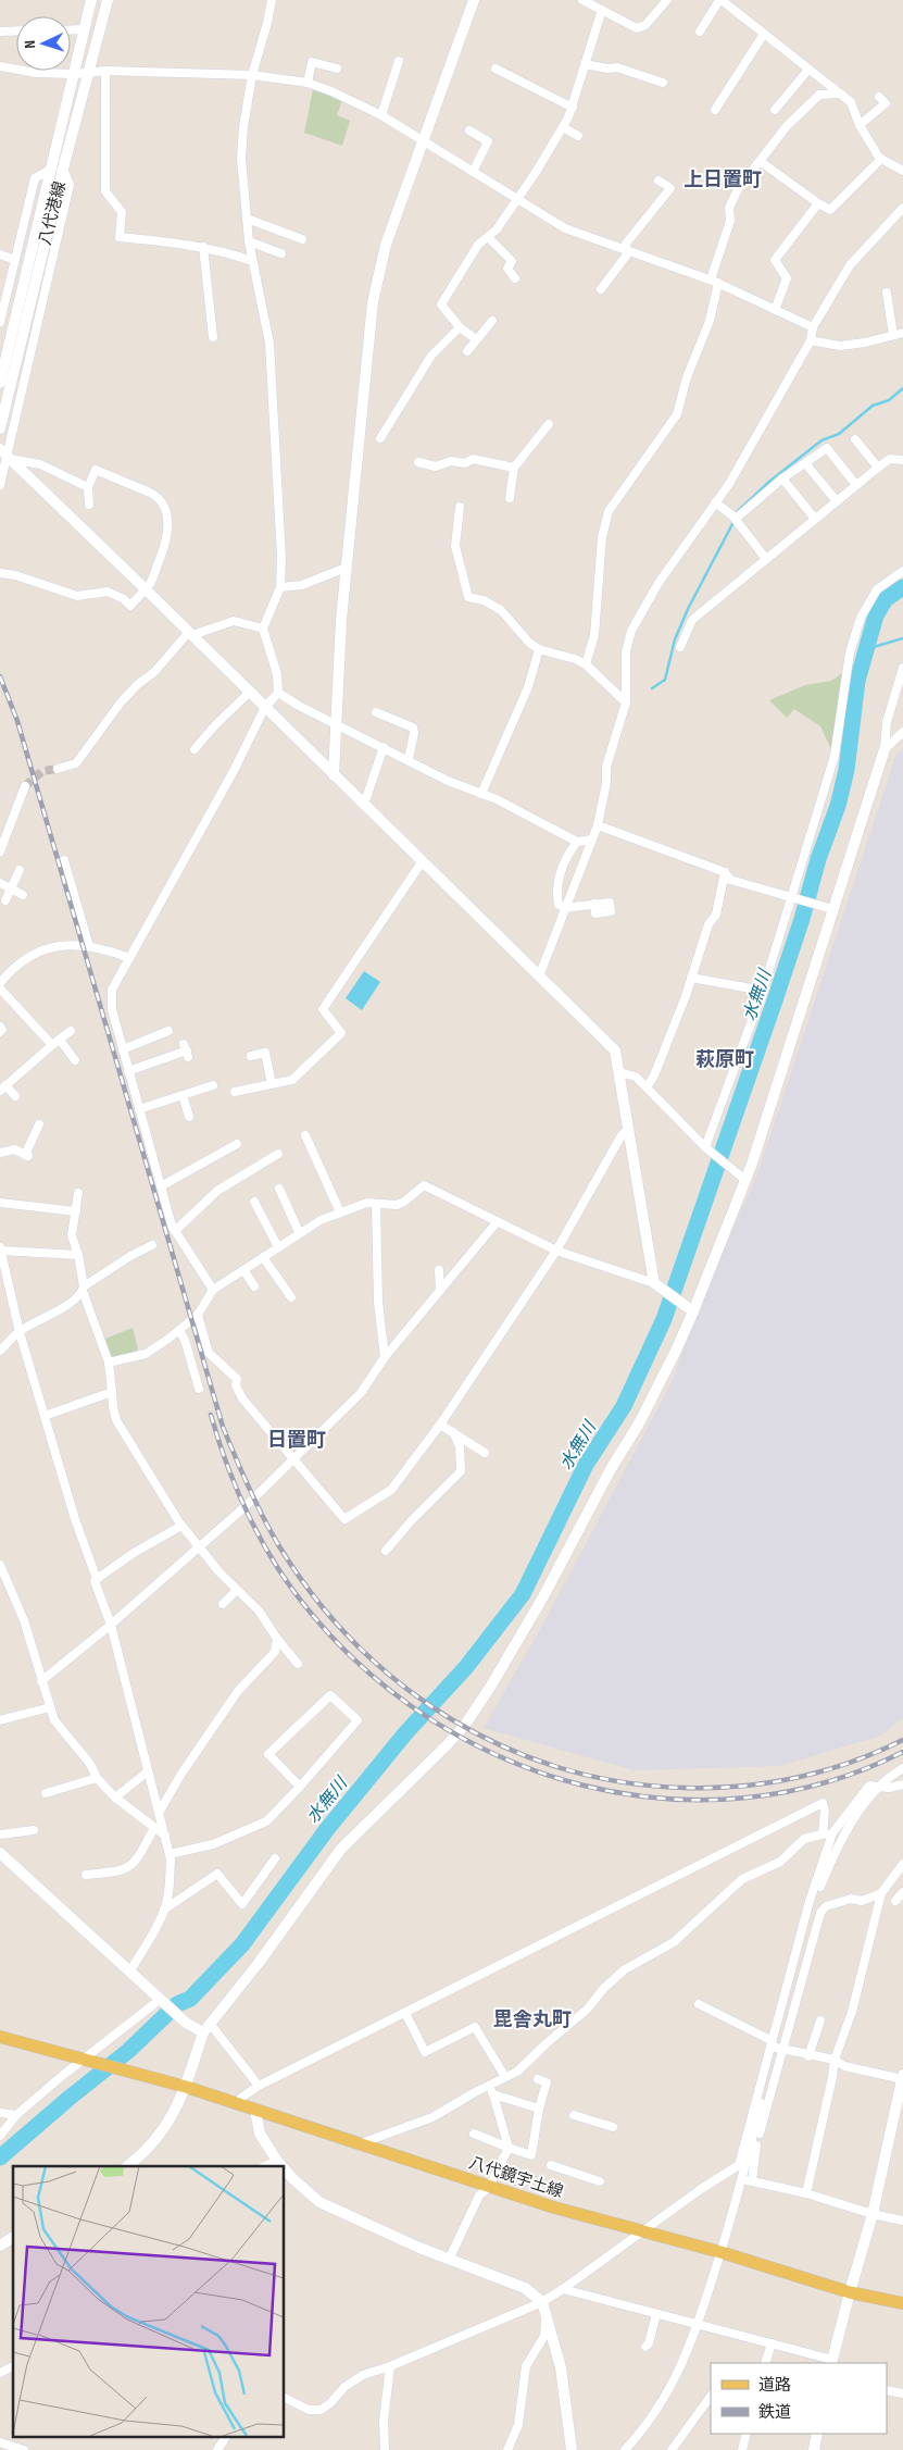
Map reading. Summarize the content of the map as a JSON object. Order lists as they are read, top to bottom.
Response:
{
  "streets": {
    "main road": ["八代鏡宇土線"],
    "street": ["八代港線"]
  },
  "districts": [
    "上日置町",
    "萩原町",
    "日置町",
    "毘舎丸町"
  ],
  "water": ["水無川"],
  "legend": ["道路", "鉄道"],
  "north": "left"
}
